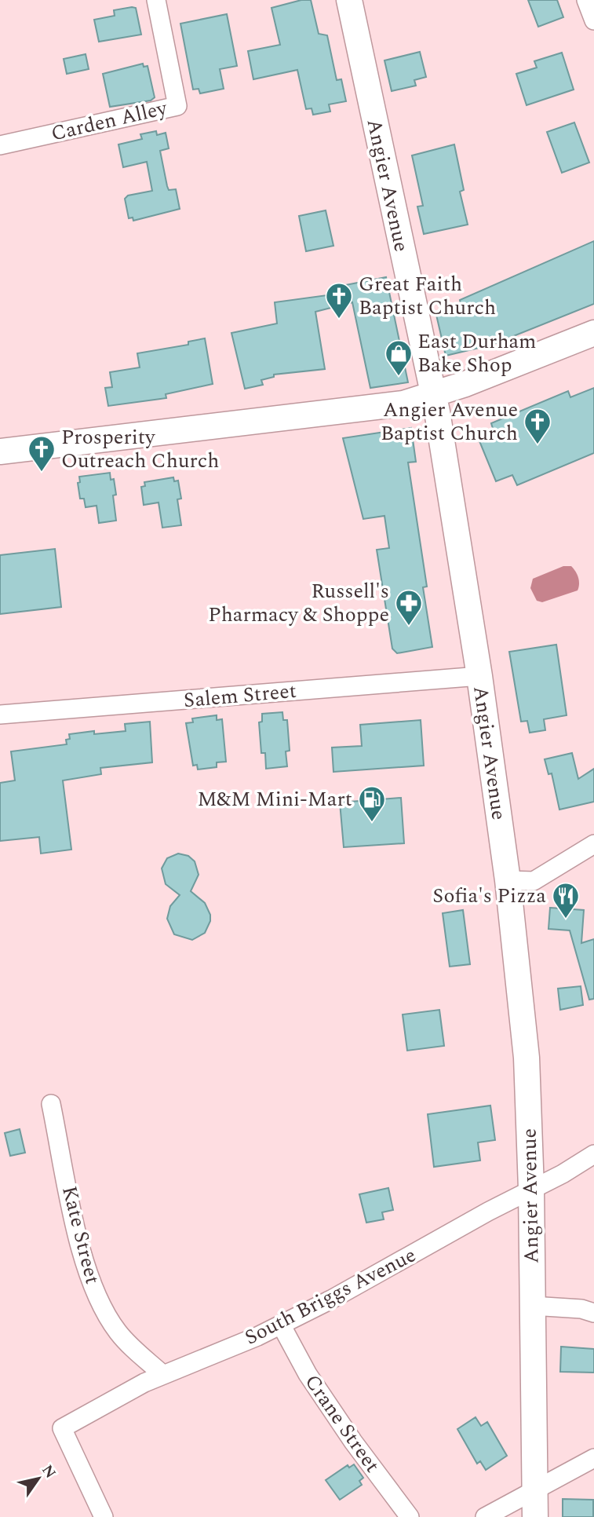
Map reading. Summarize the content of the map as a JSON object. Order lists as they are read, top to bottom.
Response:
{
  "streets": {
    "main road": ["Angier Avenue"],
    "street": [
      "Carden Alley",
      "Salem Street",
      "Kate Street",
      "South Briggs Avenue",
      "Crane Street"
    ]
  },
  "crossings": [
    ["Angier Avenue", "Salem Street"],
    ["Angier Avenue", "South Briggs Avenue"],
    ["Kate Street", "South Briggs Avenue"],
    ["South Briggs Avenue", "Crane Street"]
  ],
  "places": {
    "church": ["Great Faith Baptist Church", "Angier Avenue Baptist Church", "Prosperity Outreach Church"],
    "shop": ["East Durham Bake Shop"],
    "pharmacy": ["Russell's Pharmacy & Shoppe"],
    "fuel station": ["M&M Mini-Mart"],
    "restaurant": ["Sofia's Pizza"]
  },
  "north": "top right"
}
